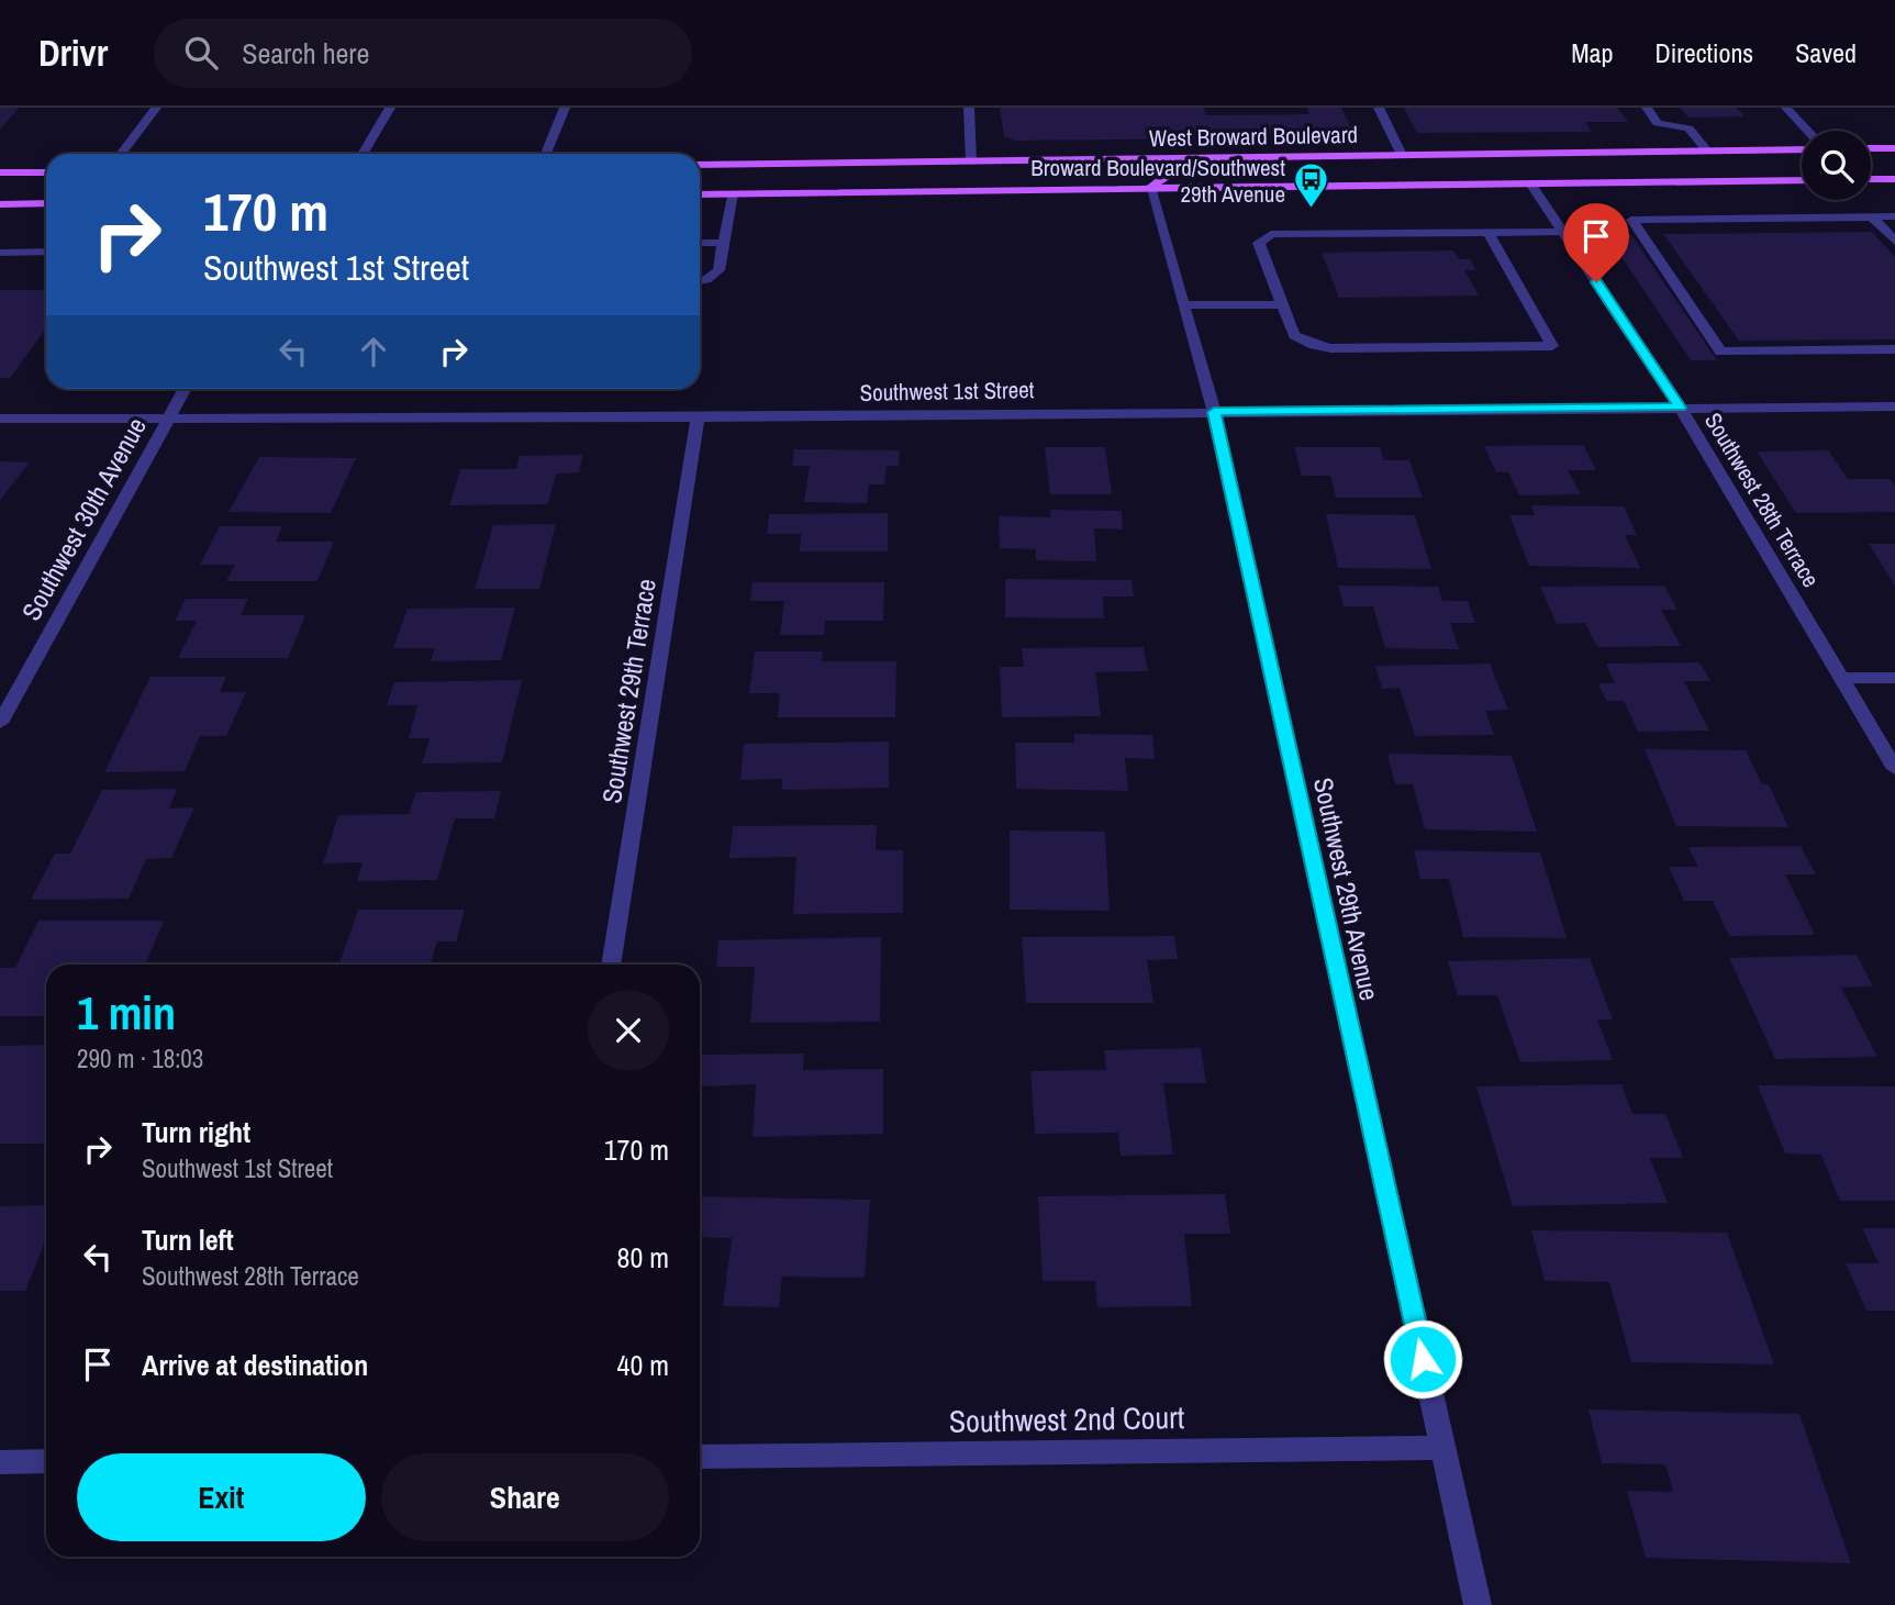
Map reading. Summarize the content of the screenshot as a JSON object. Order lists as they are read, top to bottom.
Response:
{
  "streets": {
    "main road": ["West Broward Boulevard"],
    "street": [
      "Southwest 1st Street",
      "Southwest 28th Terrace",
      "Southwest 30th Avenue",
      "Southwest 29th Terrace",
      "Southwest 29th Avenue",
      "Southwest 2nd Court"
    ]
  },
  "crossings": [
    ["West Broward Boulevard", "Southwest 28th Terrace"],
    ["West Broward Boulevard", "Southwest 29th Avenue"],
    ["Southwest 1st Street", "Southwest 28th Terrace"],
    ["Southwest 1st Street", "Southwest 30th Avenue"],
    ["Southwest 1st Street", "Southwest 29th Terrace"],
    ["Southwest 1st Street", "Southwest 29th Avenue"],
    ["Southwest 29th Avenue", "Southwest 2nd Court"]
  ],
  "places": {
    "bus stop": ["Broward Boulevard/Southwest 29th Avenue"]
  },
  "page": {
    "header": "Drivr",
    "search": "Search here",
    "nav": ["Map", "Directions", "Saved"],
    "turn": ["170 m", "Southwest 1st Street"],
    "heading": ["1 min", "290 m · 18:03"],
    "list": [
      {
        "name": "Turn right",
        "note": "Southwest 1st Street",
        "value": "170 m"
      },
      {
        "name": "Turn left",
        "note": "Southwest 28th Terrace",
        "value": "80 m"
      },
      {
        "name": "Arrive at destination",
        "value": "40 m"
      }
    ],
    "buttons": ["Exit", "Share"]
  }
}
